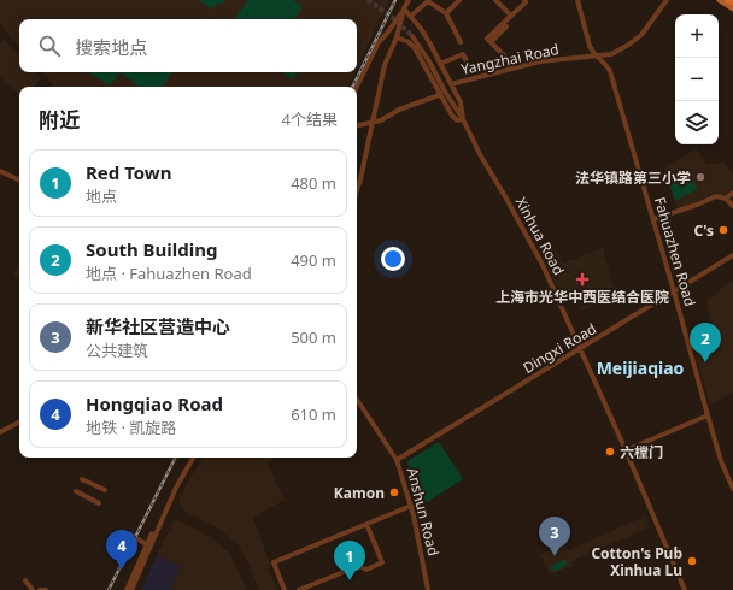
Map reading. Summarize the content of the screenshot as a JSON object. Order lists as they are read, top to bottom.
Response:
{
  "streets": {
    "street": [
      "Yangzhai Road",
      "Xinhua Road",
      "Fahuazhen Road",
      "Dingxi Road",
      "Anshun Road"
    ]
  },
  "crossings": [
    ["Yangzhai Road", "Fahuazhen Road"],
    ["Xinhua Road", "Dingxi Road"],
    ["Fahuazhen Road", "Dingxi Road"],
    ["Dingxi Road", "Anshun Road"]
  ],
  "districts": ["Meijiaqiao"],
  "places": {
    "other": [
      "法华镇路第三小学",
      "C's",
      "六樘门",
      "Kamon",
      "Cotton's Pub Xinhua Lu"
    ],
    "health": ["上海市光华中西医结合医院"]
  },
  "page": {
    "map_buttons": ["+", "−"],
    "search": "搜索地点",
    "heading": ["附近", "4个结果"],
    "list": [
      {
        "mark": "1",
        "name": "Red Town",
        "note": "地点",
        "value": "480 m"
      },
      {
        "mark": "2",
        "name": "South Building",
        "note": "地点 · Fahuazhen Road",
        "value": "490 m"
      },
      {
        "mark": "3",
        "name": "新华社区营造中心",
        "note": "公共建筑",
        "value": "500 m"
      },
      {
        "mark": "4",
        "name": "Hongqiao Road",
        "note": "地铁 · 凯旋路",
        "value": "610 m"
      }
    ],
    "pins": [
      "2",
      "3",
      "4",
      "1"
    ]
  }
}
